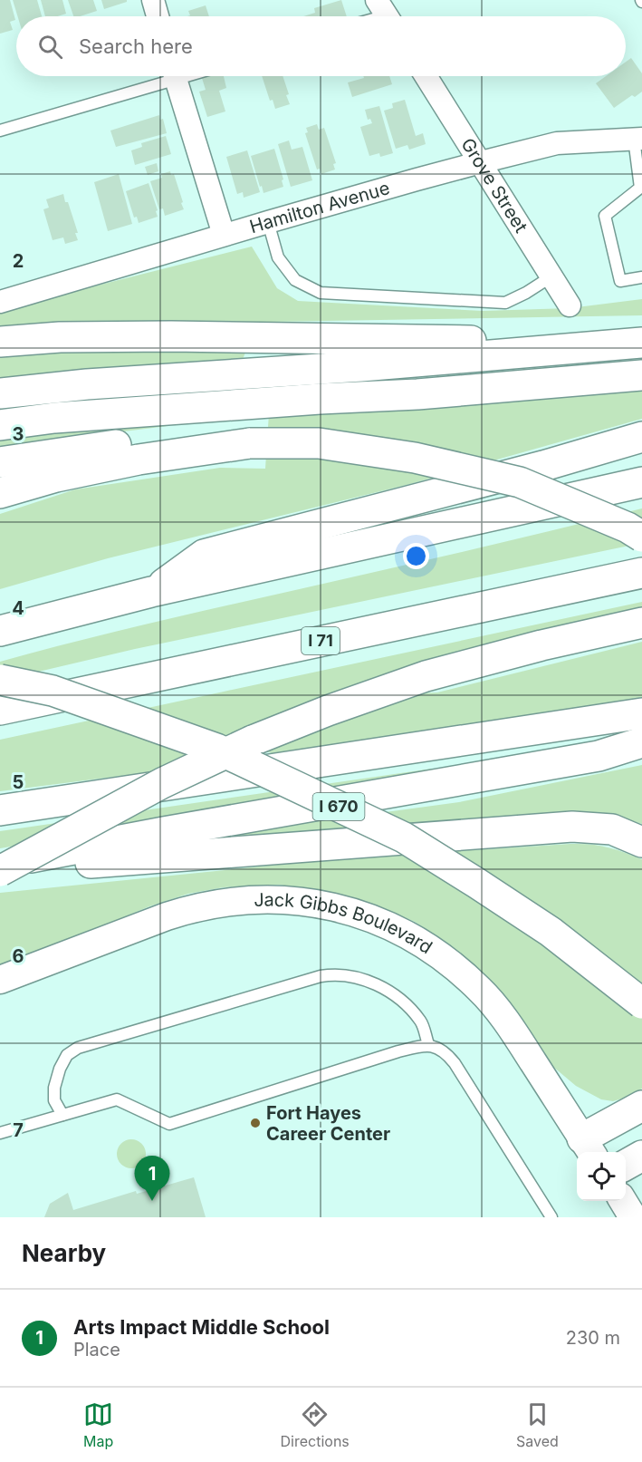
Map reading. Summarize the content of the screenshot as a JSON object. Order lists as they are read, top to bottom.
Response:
{
  "streets": {
    "highway": ["I 71", "I 670"],
    "street": ["Grove Street", "Hamilton Avenue", "Jack Gibbs Boulevard"]
  },
  "crossings": [
    ["Grove Street", "Hamilton Avenue"]
  ],
  "places": ["Fort Hayes Career Center"],
  "page": {
    "search": "Search here",
    "pins": "1",
    "heading": "Nearby",
    "list": [
      {
        "mark": "1",
        "name": "Arts Impact Middle School",
        "note": "Place",
        "value": "230 m"
      }
    ],
    "nav": ["Map", "Directions", "Saved"]
  },
  "grid": {
    "rows": [
      "2",
      "3",
      "4",
      "5",
      "6",
      "7"
    ]
  }
}
